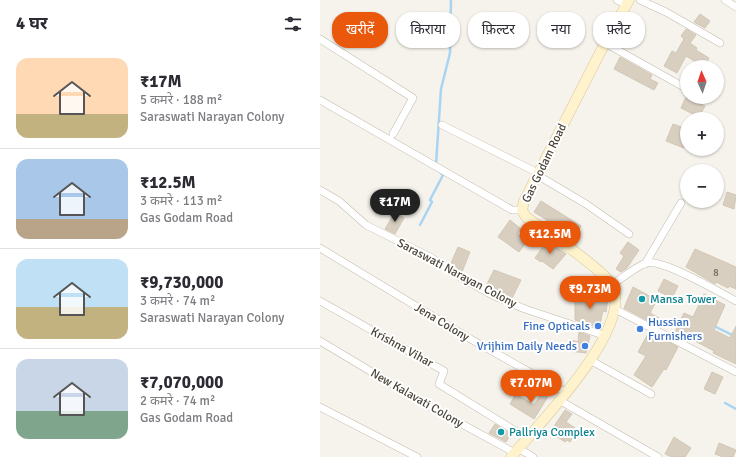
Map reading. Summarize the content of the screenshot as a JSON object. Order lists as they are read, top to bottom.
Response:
{
  "streets": {
    "main road": ["Gas Godam Road"],
    "street": [
      "Saraswati Narayan Colony",
      "Jena Colony",
      "Krishna Vihar",
      "New Kalavati Colony"
    ]
  },
  "places": [
    "Mansa Tower",
    "Fine Opticals",
    "Hussian Furnishers",
    "Vrijhim Daily Needs",
    "Pallriya Complex"
  ],
  "house_numbers": ["8"],
  "north": "top",
  "page": {
    "heading": "4 घर",
    "chip": [
      "खरीदें",
      "किराया",
      "फ़िल्टर",
      "नया",
      "फ़्लैट"
    ],
    "list": [
      {
        "name": "₹17M",
        "note": "5 कमरे · 188 m² · Saraswati Narayan Colony"
      },
      {
        "name": "₹12.5M",
        "note": "3 कमरे · 113 m² · Gas Godam Road"
      },
      {
        "name": "₹9,730,000",
        "note": "3 कमरे · 74 m² · Saraswati Narayan Colony"
      },
      {
        "name": "₹7,070,000",
        "note": "2 कमरे · 74 m² · Gas Godam Road"
      }
    ],
    "map_buttons": ["+", "−"],
    "price": [
      "₹17M",
      "₹12.5M",
      "₹9.73M",
      "₹7.07M"
    ]
  }
}
